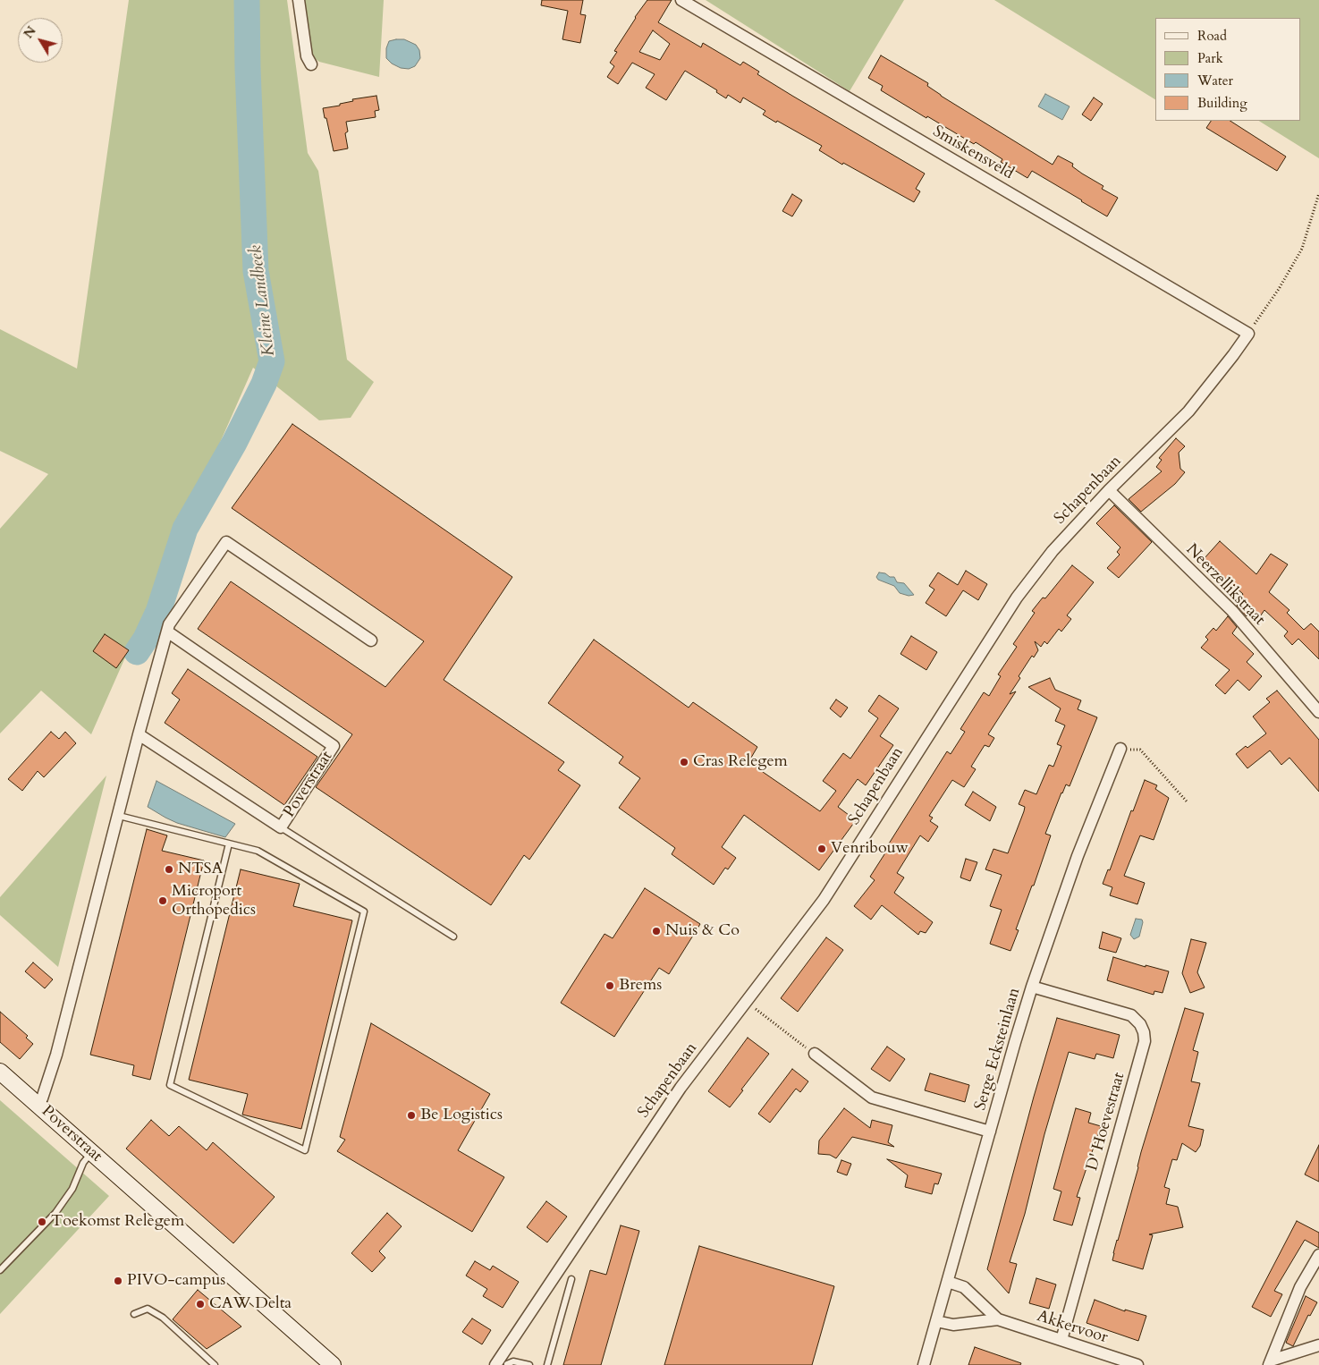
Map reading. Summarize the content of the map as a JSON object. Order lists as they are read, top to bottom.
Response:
{
  "streets": {
    "street": [
      "Smiskensveld",
      "Schapenbaan",
      "Neerzellikstraat",
      "Poverstraat",
      "Serge Ecksteinlaan",
      "D' Hoevestraat",
      "Akkervoor"
    ]
  },
  "crossings": [
    ["Smiskensveld", "Schapenbaan"],
    ["Schapenbaan", "Neerzellikstraat"],
    ["Serge Ecksteinlaan", "D' Hoevestraat"],
    ["Serge Ecksteinlaan", "Akkervoor"],
    ["D' Hoevestraat", "Akkervoor"]
  ],
  "water": ["Kleine Landbeek"],
  "places": [
    "Cras Relegem",
    "Venribouw",
    "NTSA",
    "Microport Orthopedics",
    "Nuis & Co",
    "Brems",
    "Be Logistics",
    "Toekomst Relegem",
    "PIVO-campus",
    "CAW Delta"
  ],
  "legend": [
    "Road",
    "Park",
    "Water",
    "Building"
  ],
  "north": "top left"
}
